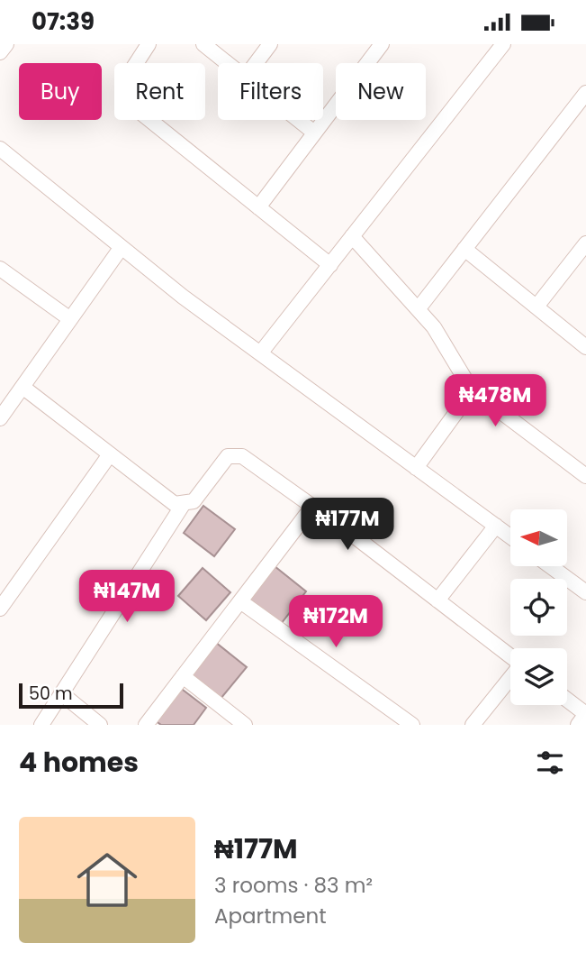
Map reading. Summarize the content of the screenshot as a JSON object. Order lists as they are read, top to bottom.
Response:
{
  "scale_bar": "50 m",
  "north": "left",
  "page": {
    "status": "07:39",
    "chip": [
      "Buy",
      "Rent",
      "Filters",
      "New"
    ],
    "price": [
      "₦478M",
      "₦177M",
      "₦147M",
      "₦172M"
    ],
    "scale": "50 m",
    "heading": "4 homes",
    "list": [
      {
        "name": "₦177M",
        "note": "3 rooms · 83 m² · Apartment"
      }
    ]
  }
}
